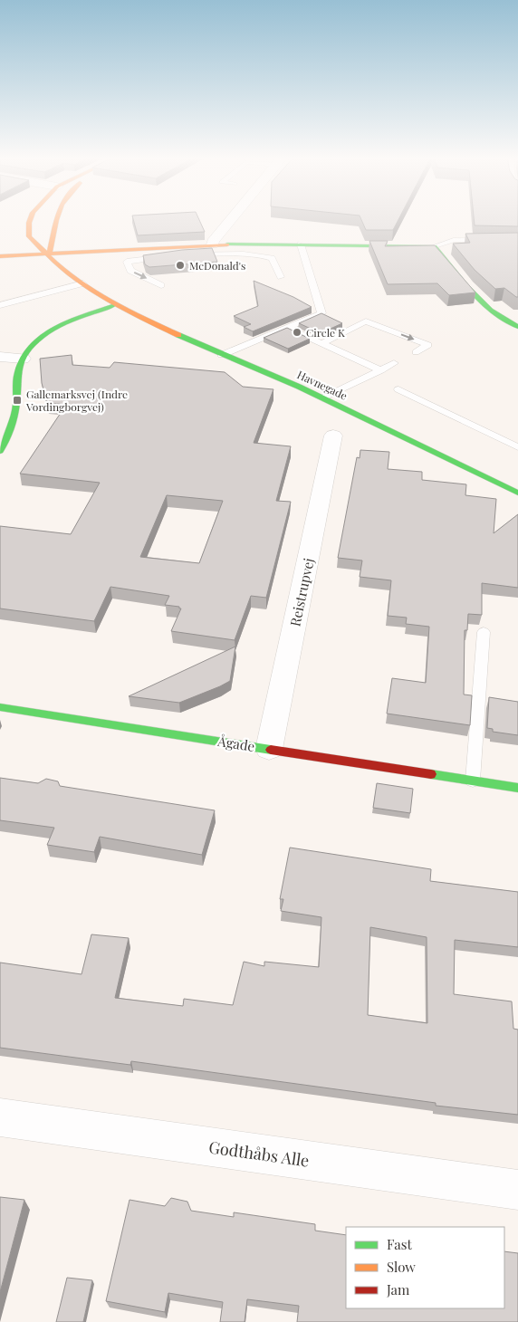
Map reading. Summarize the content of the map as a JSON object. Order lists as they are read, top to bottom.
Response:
{
  "streets": {
    "street": [
      "Havnegade",
      "Reistrupvej",
      "Ågade",
      "Godthåbs Alle"
    ]
  },
  "crossings": [
    ["Reistrupvej", "Ågade"]
  ],
  "places": {
    "other": ["McDonald's", "Circle K"],
    "transit": ["Gallemarksvej (Indre Vordingborgvej)"]
  },
  "legend": ["Fast", "Slow", "Jam"]
}
